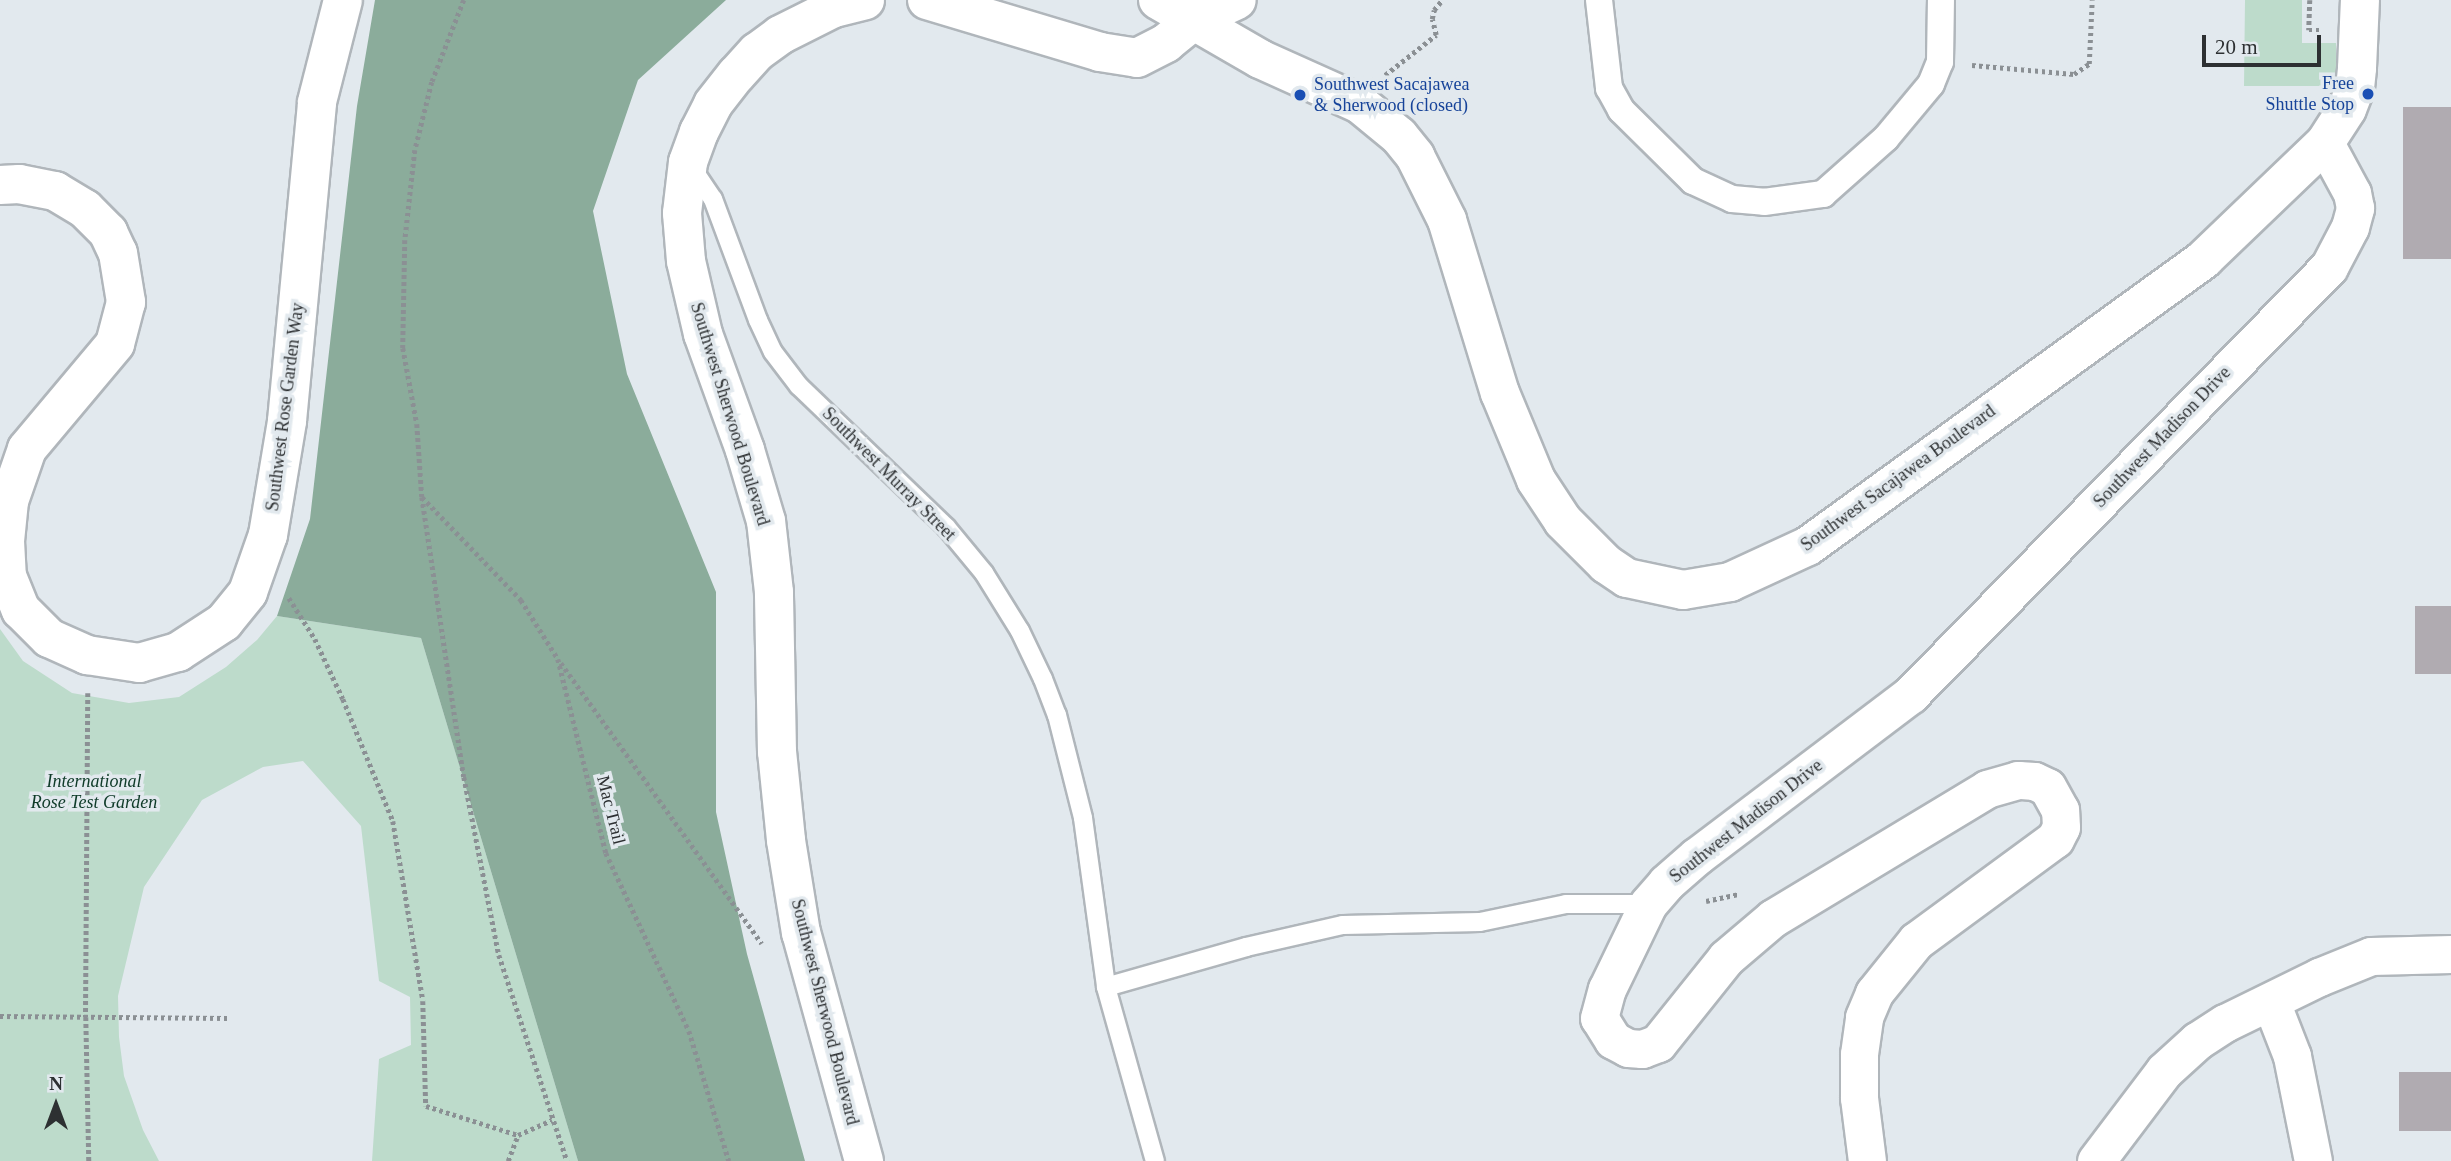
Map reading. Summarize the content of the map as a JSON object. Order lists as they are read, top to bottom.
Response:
{
  "streets": {
    "street": [
      "Southwest Rose Garden Way",
      "Southwest Sherwood Boulevard",
      "Southwest Madison Drive",
      "Southwest Sacajawea Boulevard"
    ],
    "lane": ["Southwest Murray Street"],
    "path": ["Mac Trail"]
  },
  "crossings": [
    ["Southwest Sherwood Boulevard", "Southwest Murray Street"],
    ["Southwest Madison Drive", "Southwest Sacajawea Boulevard"]
  ],
  "parks": ["International Rose Test Garden"],
  "places": ["Free Shuttle Stop", "Southwest Sacajawea & Sherwood (closed)"],
  "scale_bar": "20 m",
  "north": "top"
}
